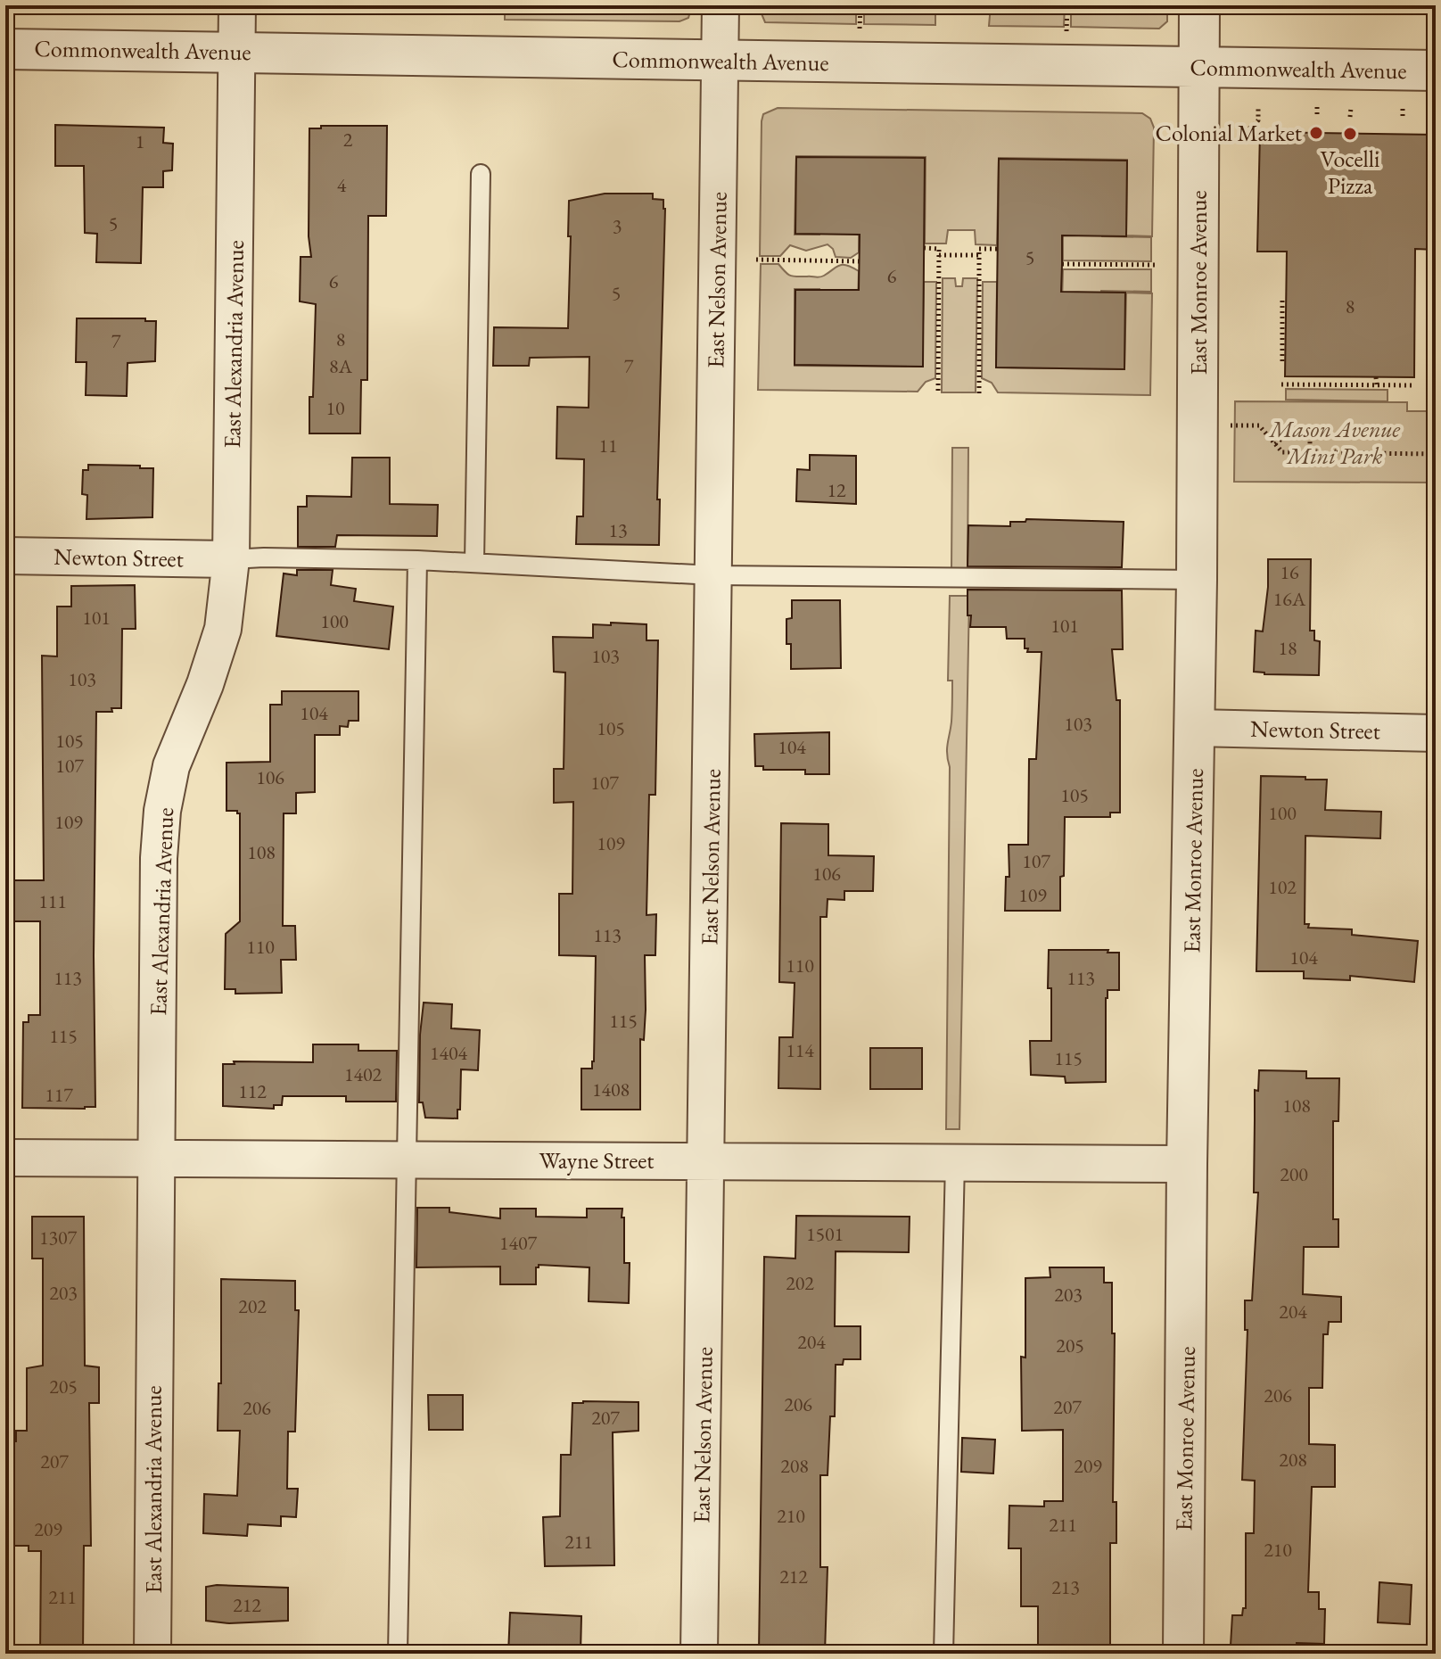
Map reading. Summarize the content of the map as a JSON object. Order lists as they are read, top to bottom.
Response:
{
  "streets": {
    "street": [
      "Commonwealth Avenue",
      "East Nelson Avenue",
      "East Monroe Avenue",
      "East Alexandria Avenue",
      "Newton Street",
      "Wayne Street"
    ]
  },
  "crossings": [
    ["Commonwealth Avenue", "East Nelson Avenue"],
    ["Commonwealth Avenue", "East Monroe Avenue"],
    ["Commonwealth Avenue", "East Alexandria Avenue"],
    ["East Nelson Avenue", "Wayne Street"],
    ["East Monroe Avenue", "Newton Street"],
    ["East Monroe Avenue", "Wayne Street"],
    ["East Alexandria Avenue", "Newton Street"],
    ["East Alexandria Avenue", "Wayne Street"]
  ],
  "parks": ["Mason Avenue Mini Park"],
  "places": ["Colonial Market", "Vocelli Pizza"],
  "house_numbers": [
    "2",
    "1",
    "4",
    "5",
    "3",
    "5",
    "6",
    "6",
    "5",
    "8",
    "8",
    "7",
    "8A",
    "7",
    "10",
    "11",
    "12",
    "13",
    "16",
    "16A",
    "101",
    "100",
    "101",
    "18",
    "103",
    "103",
    "104",
    "103",
    "105",
    "105",
    "104",
    "107",
    "106",
    "107",
    "105",
    "100",
    "109",
    "109",
    "108",
    "107",
    "106",
    "102",
    "109",
    "111",
    "113",
    "110",
    "104",
    "110",
    "113",
    "113",
    "115",
    "115",
    "114",
    "1404",
    "115",
    "1402",
    "1408",
    "112",
    "117",
    "108",
    "200",
    "1501",
    "1307",
    "1407",
    "202",
    "203",
    "203",
    "202",
    "204",
    "204",
    "205",
    "205",
    "206",
    "206",
    "207",
    "206",
    "207",
    "208",
    "207",
    "208",
    "209",
    "210",
    "211",
    "209",
    "211",
    "210",
    "212",
    "213",
    "211",
    "212"
  ]
}
